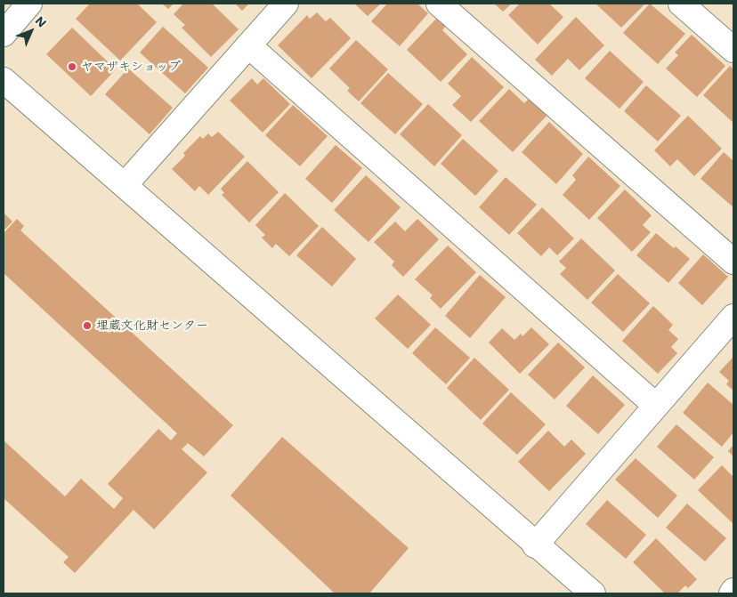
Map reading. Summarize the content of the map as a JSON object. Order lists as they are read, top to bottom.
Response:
{
  "places": ["ヤマザキショップ", "埋蔵文化財センター"],
  "north": "top right"
}
